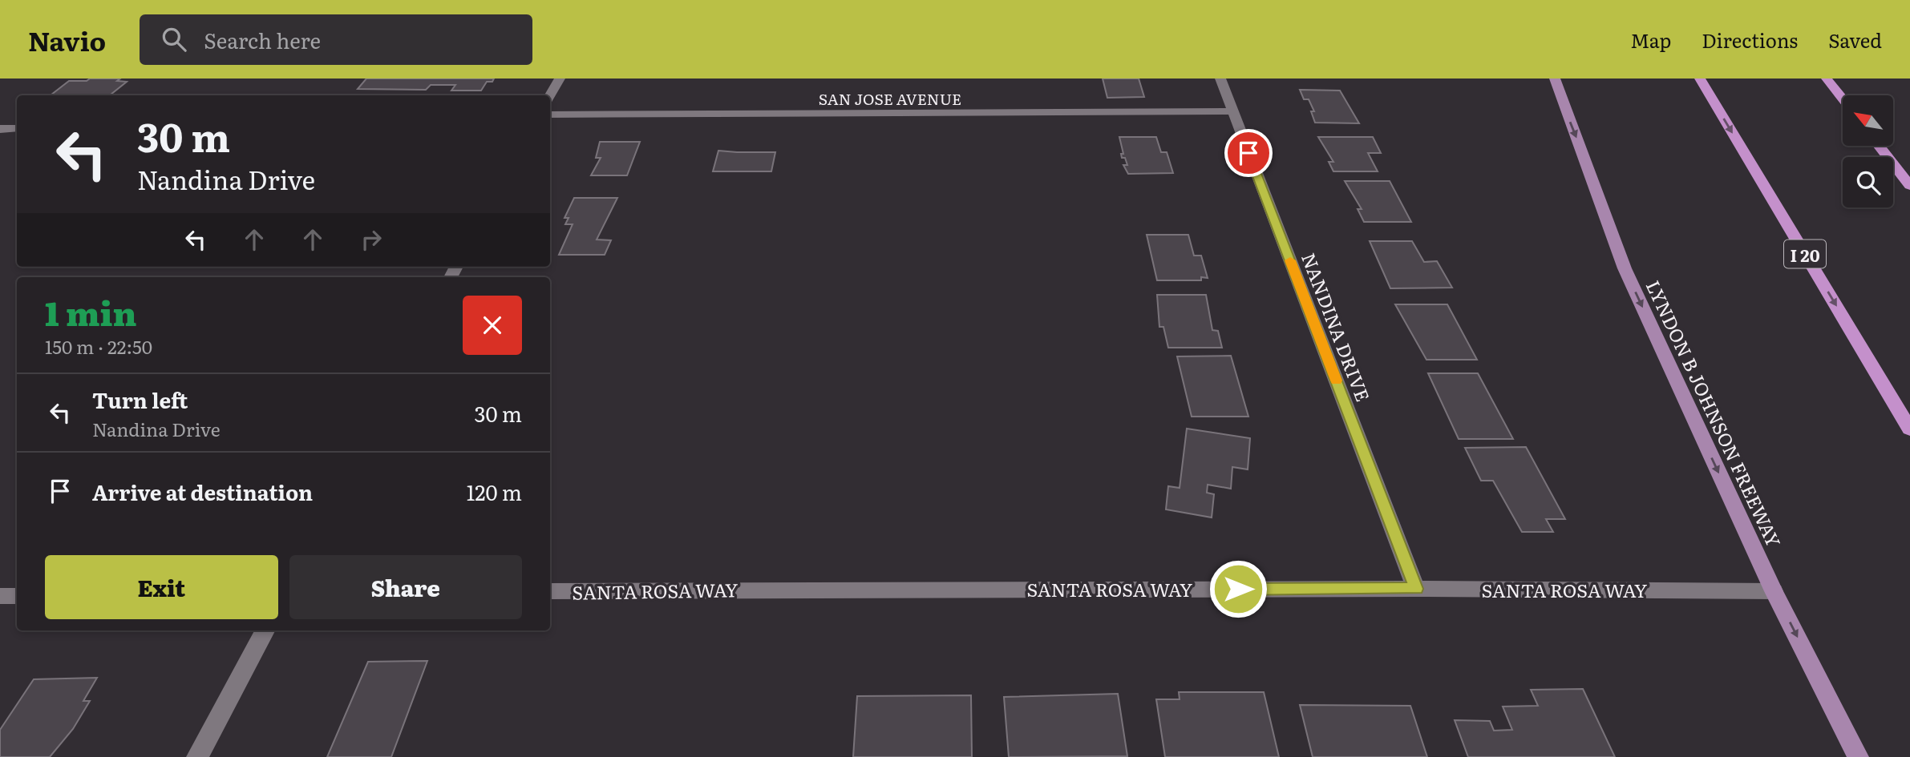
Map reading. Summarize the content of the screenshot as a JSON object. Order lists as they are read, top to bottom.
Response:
{
  "streets": {
    "highway": ["I 20"],
    "main road": ["LYNDON B JOHNSON FREEWAY"],
    "street": ["SAN JOSE AVENUE", "NANDINA DRIVE", "SANTA ROSA WAY"]
  },
  "crossings": [
    ["SAN JOSE AVENUE", "NANDINA DRIVE"],
    ["NANDINA DRIVE", "SANTA ROSA WAY"],
    ["LYNDON B JOHNSON FREEWAY", "SANTA ROSA WAY"]
  ],
  "one_way": ["LYNDON B JOHNSON FREEWAY"],
  "north": "top left",
  "page": {
    "header": "Navio",
    "search": "Search here",
    "nav": ["Map", "Directions", "Saved"],
    "turn": ["30 m", "Nandina Drive"],
    "heading": ["1 min", "150 m · 22:50"],
    "list": [
      {
        "name": "Turn left",
        "note": "Nandina Drive",
        "value": "30 m"
      },
      {
        "name": "Arrive at destination",
        "value": "120 m"
      }
    ],
    "buttons": ["Exit", "Share"]
  }
}
